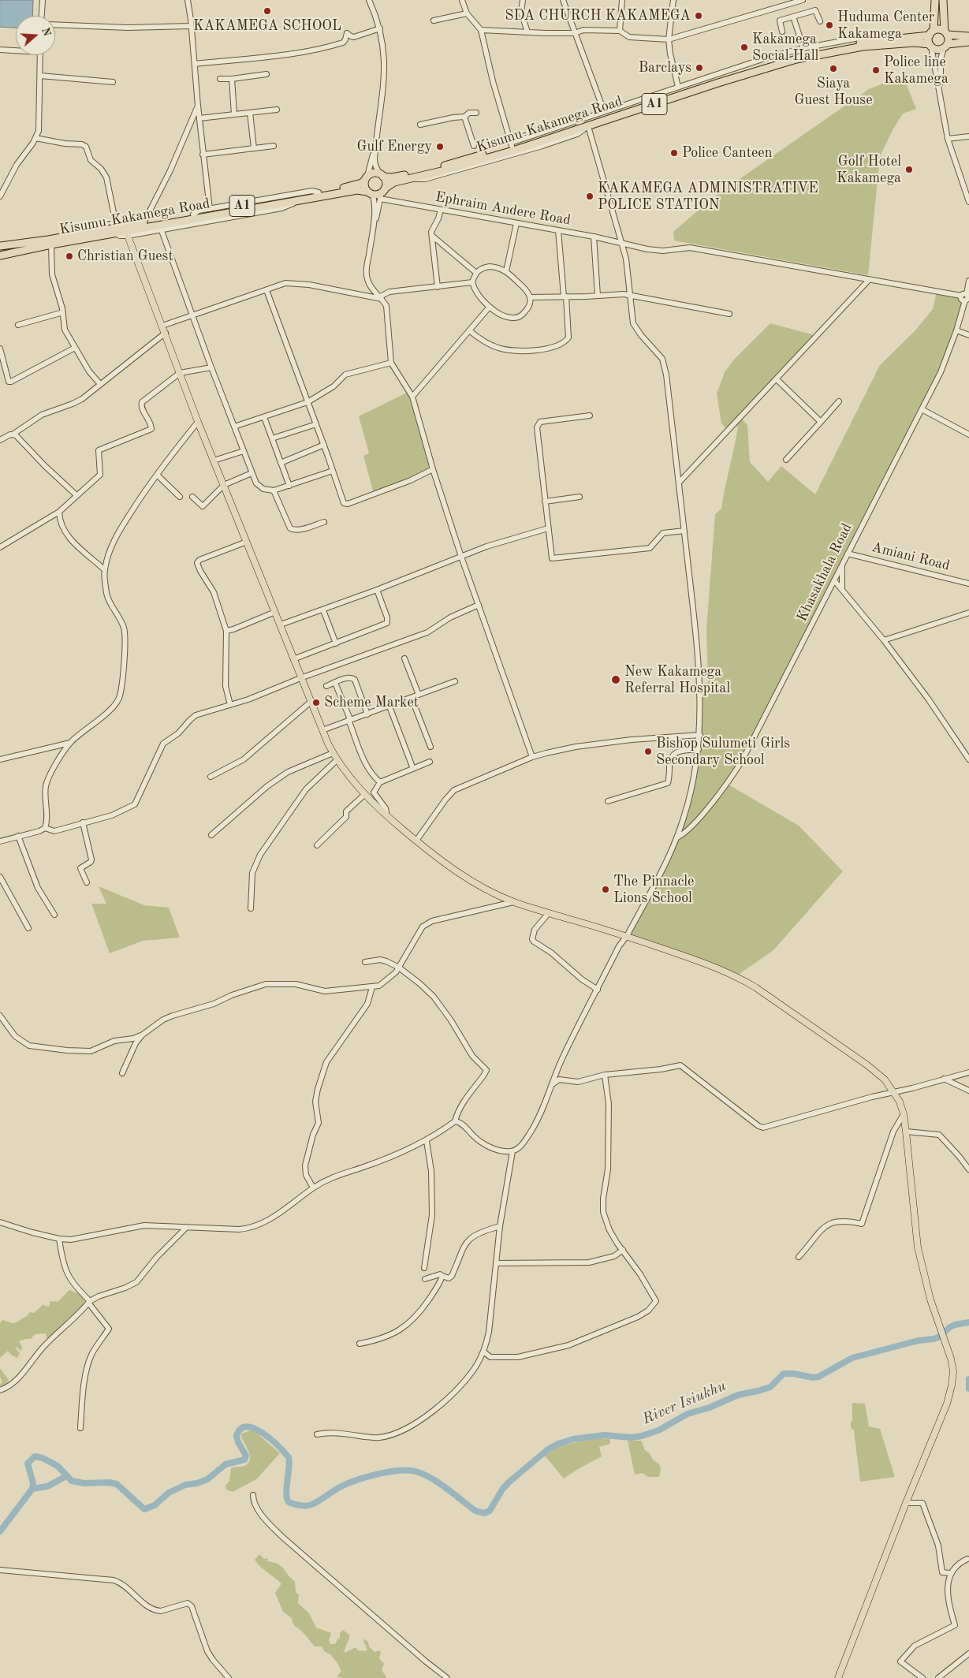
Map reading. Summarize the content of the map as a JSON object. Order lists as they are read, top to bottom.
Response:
{
  "streets": {
    "highway": ["A1", "Kisumu-Kakamega Road"],
    "street": ["Ephraim Andere Road", "Amiani Road", "Khasakhala Road"]
  },
  "crossings": [
    ["Kisumu-Kakamega Road", "Ephraim Andere Road"],
    ["Ephraim Andere Road", "Khasakhala Road"],
    ["Amiani Road", "Khasakhala Road"]
  ],
  "water": ["River Isiukhu"],
  "places": [
    "KAKAMEGA SCHOOL",
    "SDA CHURCH KAKAMEGA",
    "Huduma Center Kakamega",
    "Kakamega Social Hall",
    "Barclays",
    "Siaya Guest House",
    "Police line Kakamega",
    "Gulf Energy",
    "Police Canteen",
    "Golf Hotel Kakamega",
    "KAKAMEGA ADMINISTRATIVE POLICE STATION",
    "Christian Guest",
    "New Kakamega Referral Hospital",
    "Scheme Market",
    "Bishop Sulumeti Girls Secondary School",
    "The Pinnacle Lions School"
  ],
  "north": "right"
}
